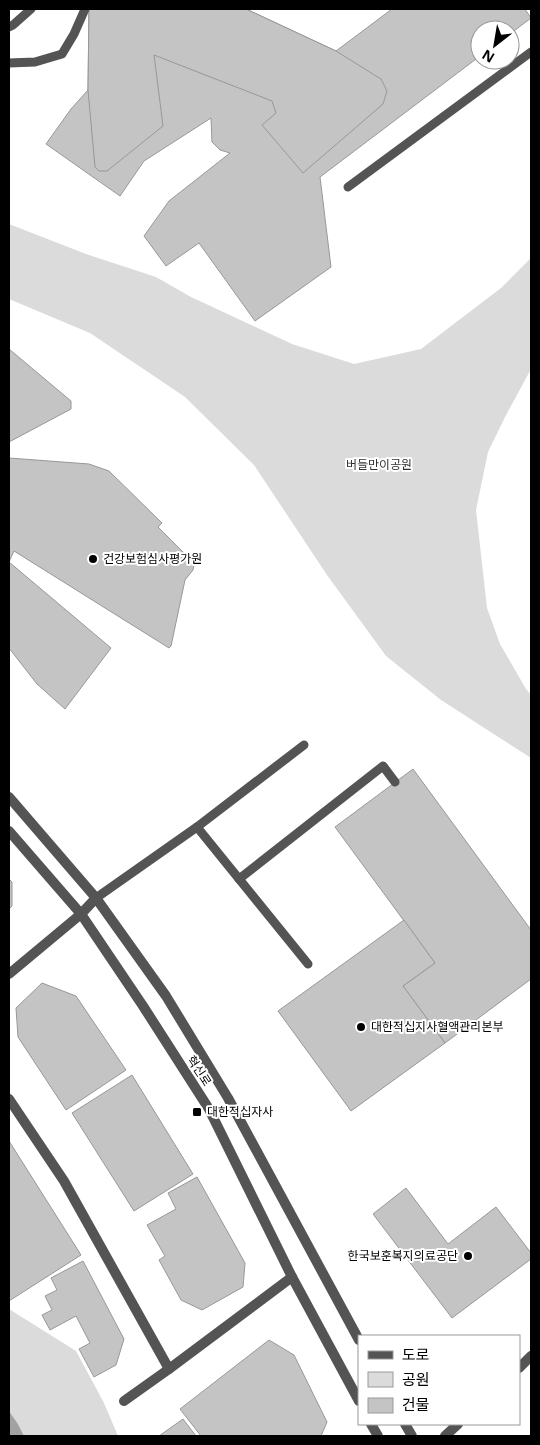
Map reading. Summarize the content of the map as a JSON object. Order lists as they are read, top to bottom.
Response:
{
  "streets": {
    "street": ["혁신로"]
  },
  "parks": ["버들만이공원"],
  "places": {
    "other": ["건강보험심사평가원", "대한적십지사혈액관리본부", "한국보훈복지의료공단"],
    "transit": ["대한적십자사"]
  },
  "legend": ["도로", "공원", "건물"],
  "north": "bottom left"
}
